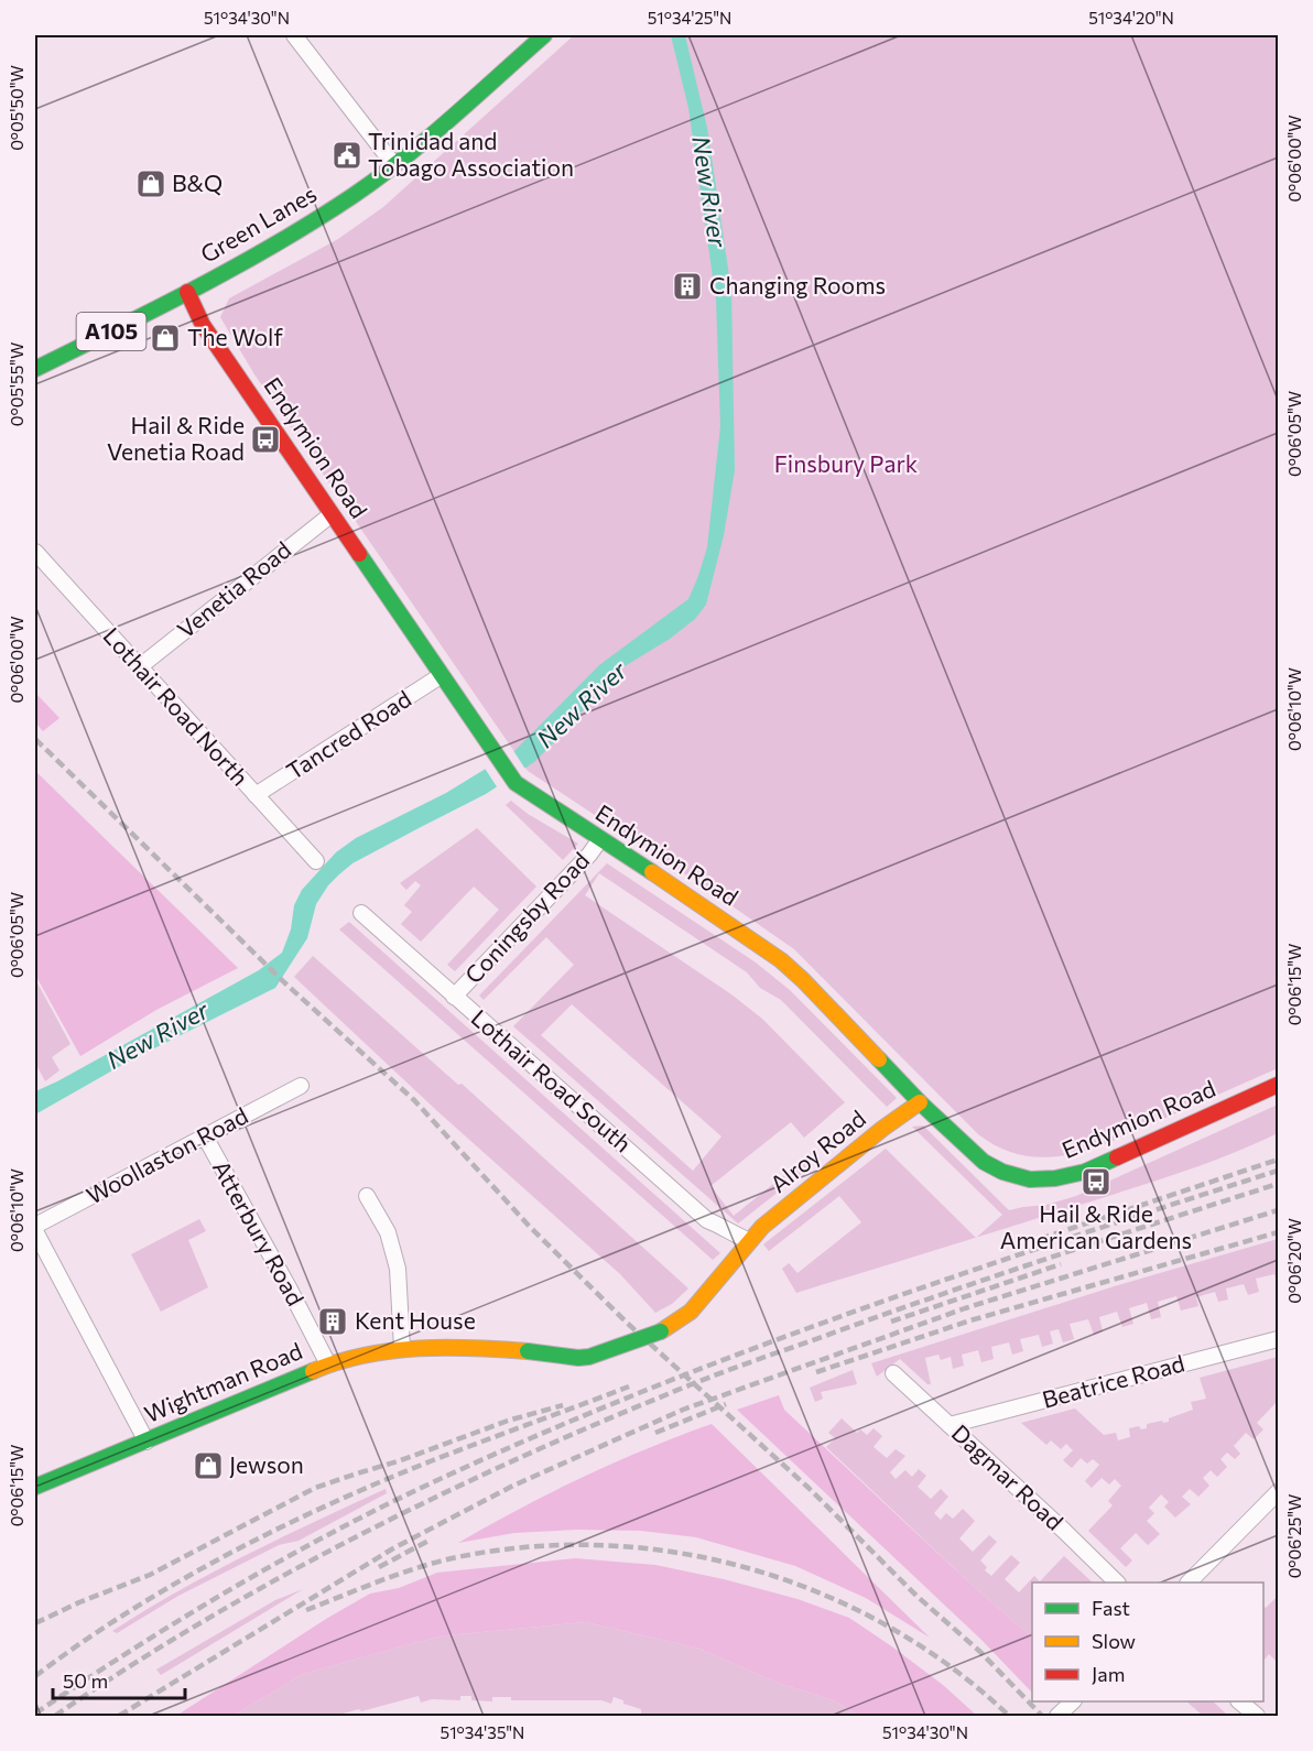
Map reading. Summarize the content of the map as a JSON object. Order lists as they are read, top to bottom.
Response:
{
  "streets": {
    "main road": [
      "Green Lanes",
      "A105",
      "Endymion Road",
      "Alroy Road",
      "Wightman Road"
    ],
    "street": [
      "Venetia Road",
      "Lothair Road North",
      "Tancred Road",
      "Coningsby Road",
      "Lothair Road South",
      "Woollaston Road",
      "Atterbury Road",
      "Beatrice Road",
      "Dagmar Road"
    ]
  },
  "crossings": [
    ["Green Lanes", "Endymion Road"],
    ["Endymion Road", "Venetia Road"],
    ["Endymion Road", "Tancred Road"],
    ["Endymion Road", "Coningsby Road"],
    ["Endymion Road", "Alroy Road"],
    ["Venetia Road", "Lothair Road North"],
    ["Lothair Road North", "Tancred Road"],
    ["Coningsby Road", "Lothair Road South"],
    ["Lothair Road South", "Alroy Road"],
    ["Lothair Road South", "Wightman Road"],
    ["Alroy Road", "Wightman Road"],
    ["Woollaston Road", "Atterbury Road"],
    ["Atterbury Road", "Wightman Road"],
    ["Beatrice Road", "Dagmar Road"]
  ],
  "water": ["New River"],
  "parks": ["Finsbury Park"],
  "places": {
    "public building": ["Trinidad and Tobago Association"],
    "shop": ["B&Q", "The Wolf", "Jewson"],
    "building": ["Changing Rooms", "Kent House"],
    "bus stop": ["Hail & Ride Venetia Road", "Hail & Ride American Gardens"]
  },
  "legend": ["Fast", "Slow", "Jam"],
  "scale_bar": "50 m",
  "coordinates": [
    "51°34'30\"N",
    "51°34'25\"N",
    "51°34'20\"N",
    "0°05'50\"W",
    "0°06'00\"W",
    "0°05'55\"W",
    "0°06'05\"W",
    "0°06'10\"W",
    "0°06'15\"W",
    "0°06'20\"W",
    "0°06'25\"W",
    "51°34'35\"N"
  ]
}
